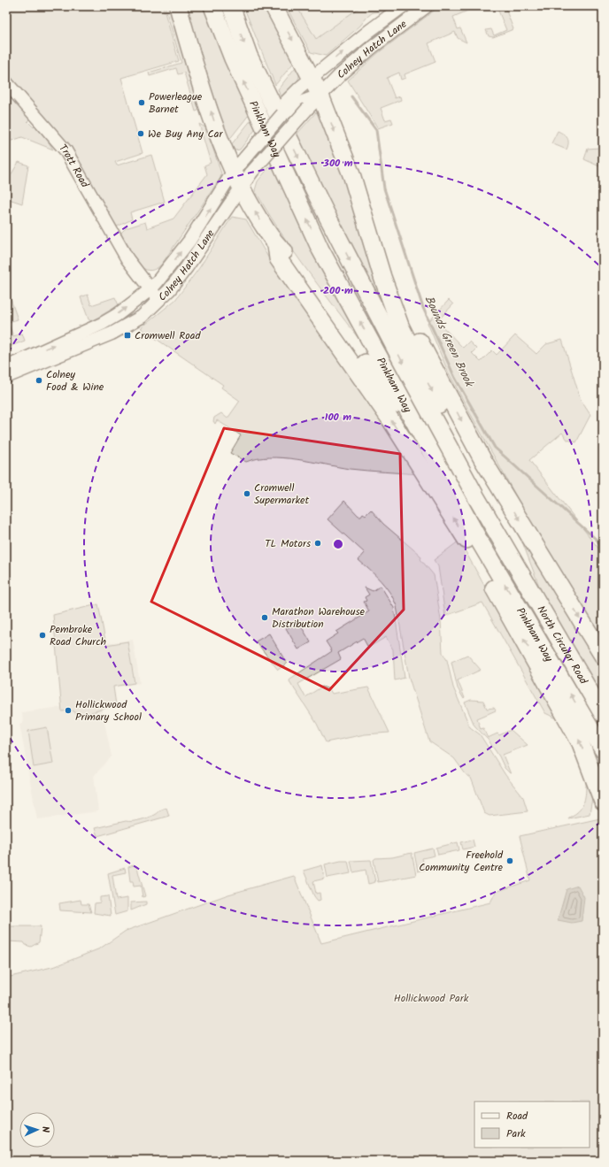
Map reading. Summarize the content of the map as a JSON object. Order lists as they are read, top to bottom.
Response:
{
  "streets": {
    "highway": ["Pinkham Way", "North Circular Road"],
    "main road": ["Colney Hatch Lane", "Trott Road"]
  },
  "crossings": [
    ["Colney Hatch Lane", "Trott Road"],
    ["Pinkham Way", "North Circular Road"]
  ],
  "water": ["Bounds Green Brook"],
  "parks": ["Hollickwood Park"],
  "places": {
    "other": [
      "Powerleague Barnet",
      "We Buy Any Car",
      "Colney Food & Wine",
      "Cromwell Supermarket",
      "TL Motors",
      "Marathon Warehouse Distribution",
      "Pembroke Road Church",
      "Hollickwood Primary School",
      "Freehold Community Centre"
    ],
    "transit": ["Cromwell Road"]
  },
  "legend": ["Road", "Park"],
  "north": "right",
  "rings": ["300 m", "200 m", "100 m"]
}
